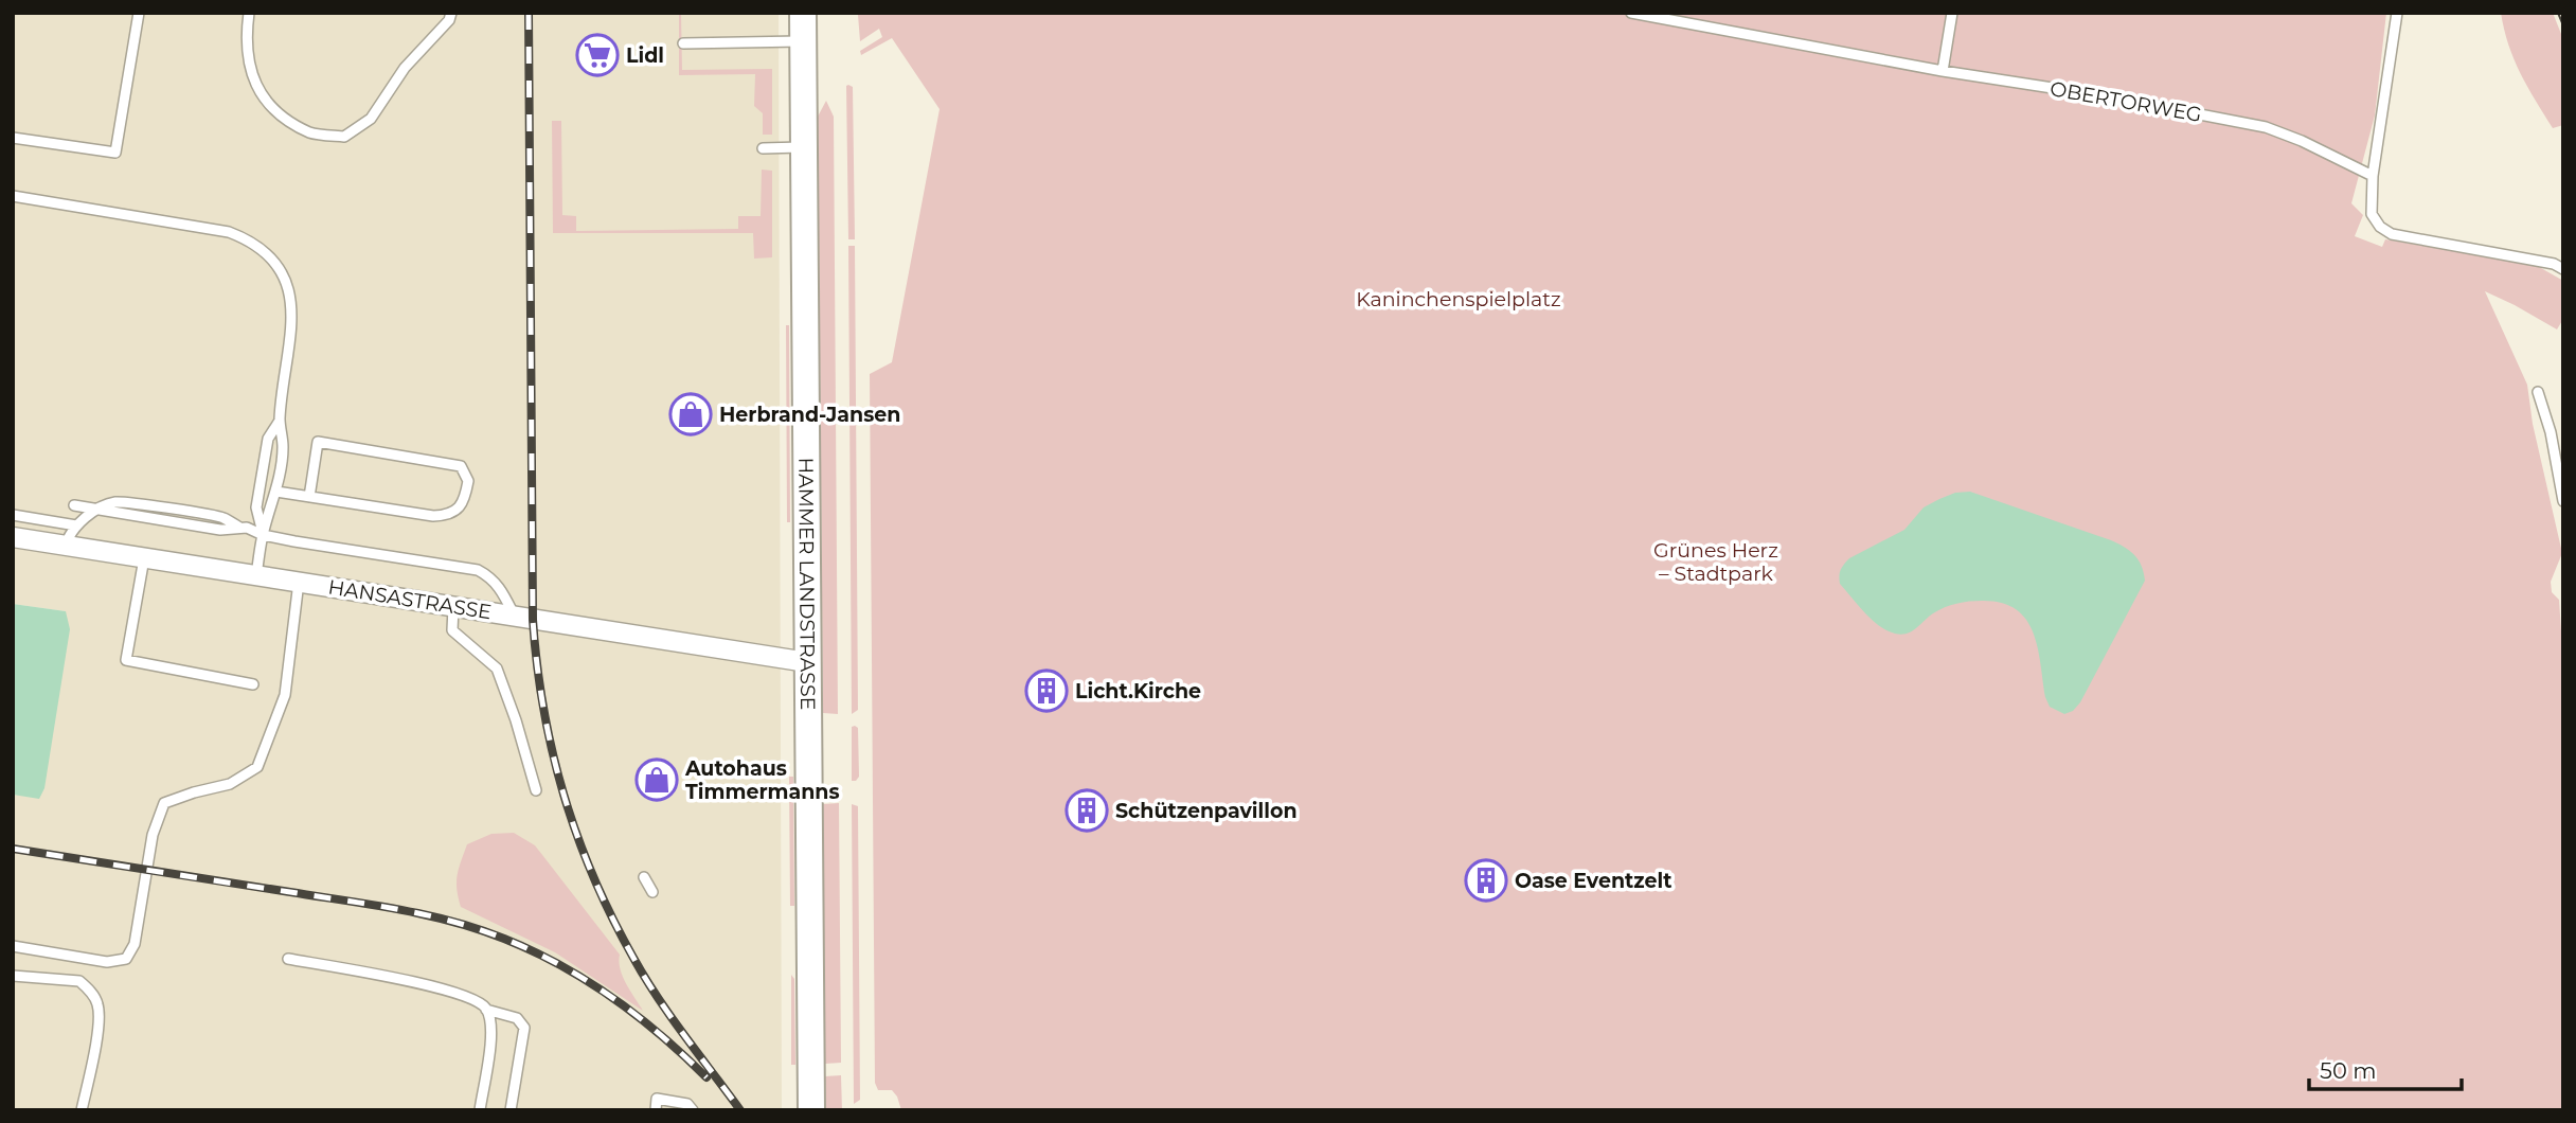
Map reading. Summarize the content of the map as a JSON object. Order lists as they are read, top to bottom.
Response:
{
  "streets": {
    "main road": ["HAMMER LANDSTRASSE"],
    "street": ["HANSASTRASSE"],
    "lane": ["OBERTORWEG"]
  },
  "crossings": [
    ["HAMMER LANDSTRASSE", "HANSASTRASSE"]
  ],
  "parks": ["Kaninchenspielplatz", "Grünes Herz – Stadtpark"],
  "places": {
    "supermarket": ["Lidl"],
    "shop": ["Herbrand-Jansen", "Autohaus Timmermanns"],
    "building": ["Licht.Kirche", "Schützenpavillon", "Oase Eventzelt"]
  },
  "scale_bar": "50 m"
}
